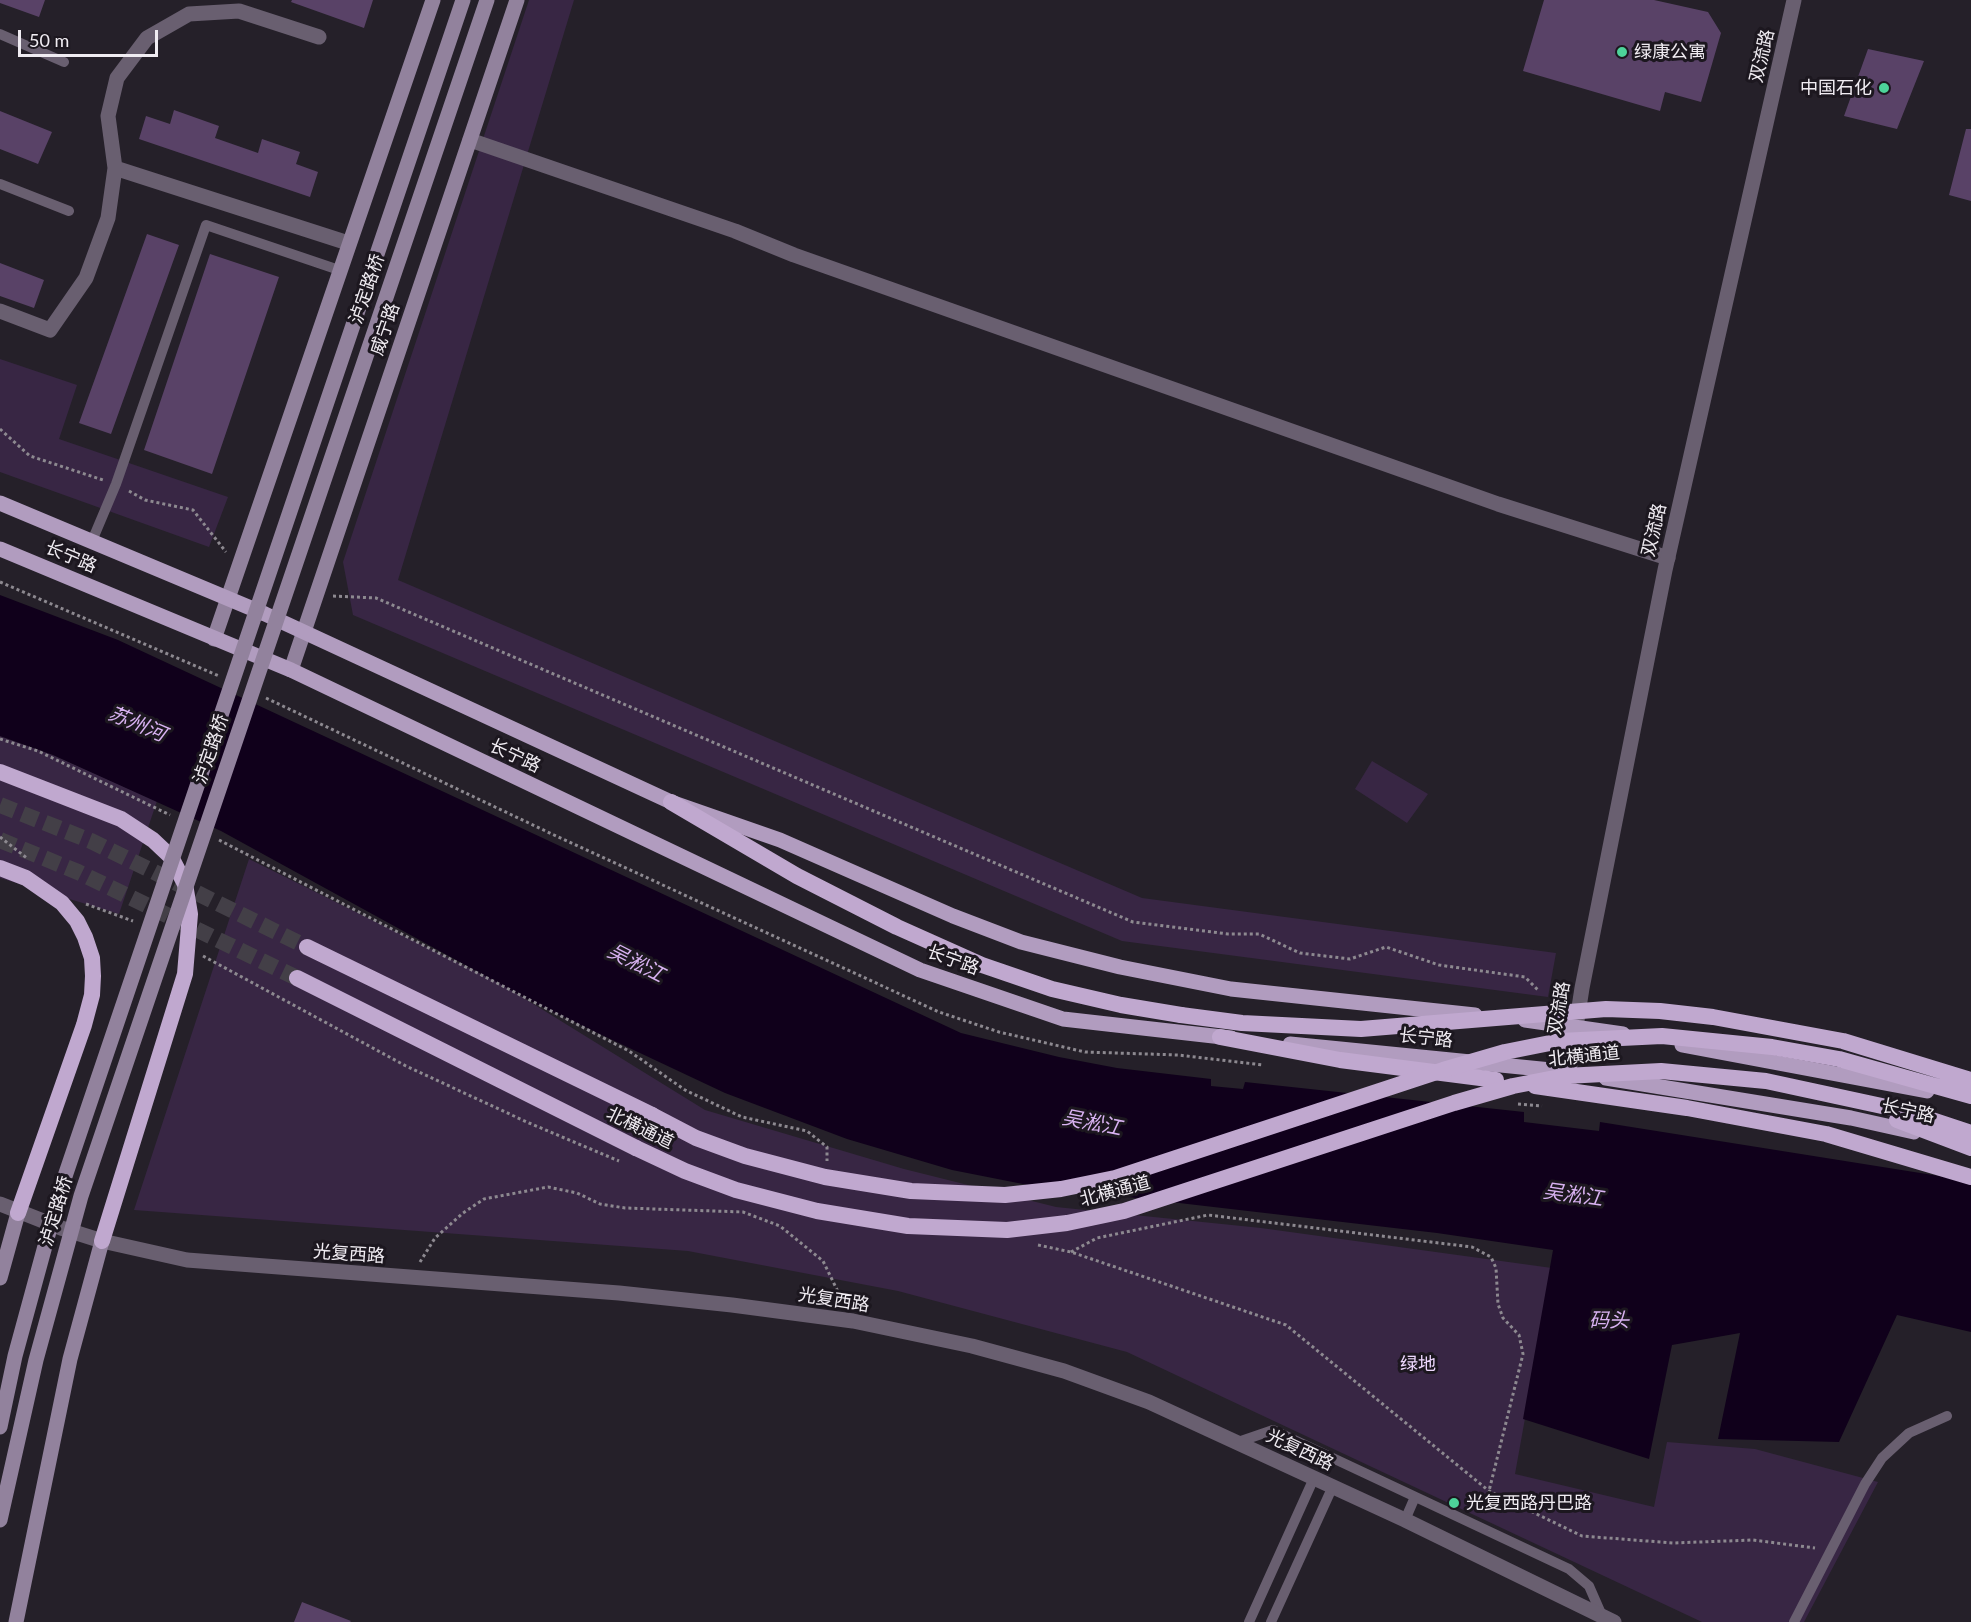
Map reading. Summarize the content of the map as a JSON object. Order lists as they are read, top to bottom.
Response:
{
  "streets": {
    "highway": ["北横通道"],
    "main road": ["泸定路桥", "威宁路", "长宁路"],
    "street": ["双流路", "光复西路"]
  },
  "crossings": [
    ["双流路", "长宁路"],
    ["威宁路", "长宁路"],
    ["长宁路", "北横通道"]
  ],
  "water": ["苏州河", "吴淞江", "码头"],
  "parks": ["绿地"],
  "places": ["绿康公寓", "中国石化", "光复西路丹巴路"],
  "scale_bar": "50 m"
}
